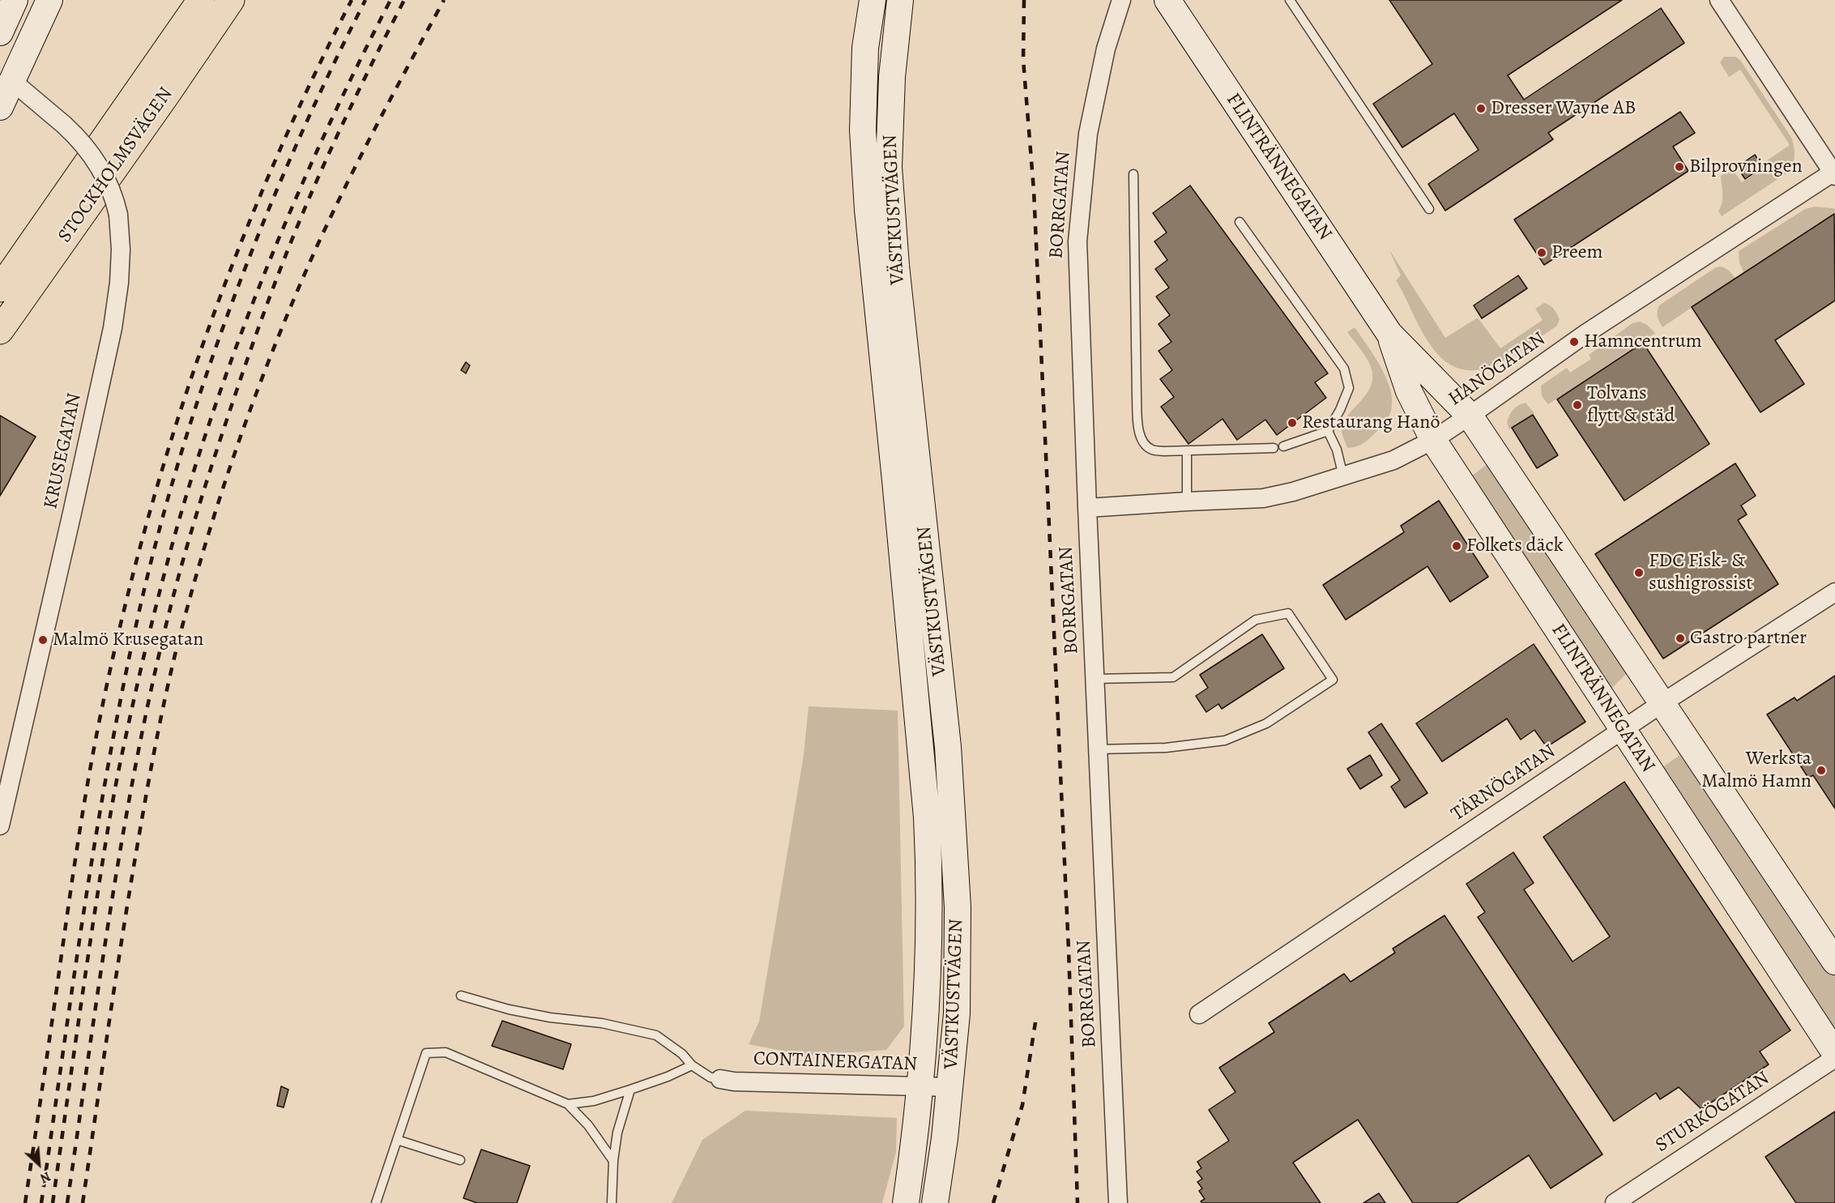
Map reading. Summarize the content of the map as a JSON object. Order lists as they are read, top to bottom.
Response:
{
  "streets": {
    "highway": ["STOCKHOLMSVÄGEN"],
    "main road": ["FLINTRÄNNEGATAN", "VÄSTKUSTVÄGEN"],
    "street": [
      "BORRGATAN",
      "HANÖGATAN",
      "KRUSEGATAN",
      "TÄRNÖGATAN",
      "CONTAINERGATAN",
      "STURKÖGATAN"
    ]
  },
  "crossings": [
    ["FLINTRÄNNEGATAN", "HANÖGATAN"],
    ["FLINTRÄNNEGATAN", "TÄRNÖGATAN"],
    ["BORRGATAN", "HANÖGATAN"],
    ["VÄSTKUSTVÄGEN", "CONTAINERGATAN"]
  ],
  "places": [
    "Dresser Wayne AB",
    "Bilprovningen",
    "Preem",
    "Hamncentrum",
    "Tolvans flytt & städ",
    "Restaurang Hanö",
    "Folkets däck",
    "FDC Fisk- & sushigrossist",
    "Gastro partner",
    "Malmö Krusegatan",
    "Werksta Malmö Hamn"
  ],
  "north": "bottom right"
}
